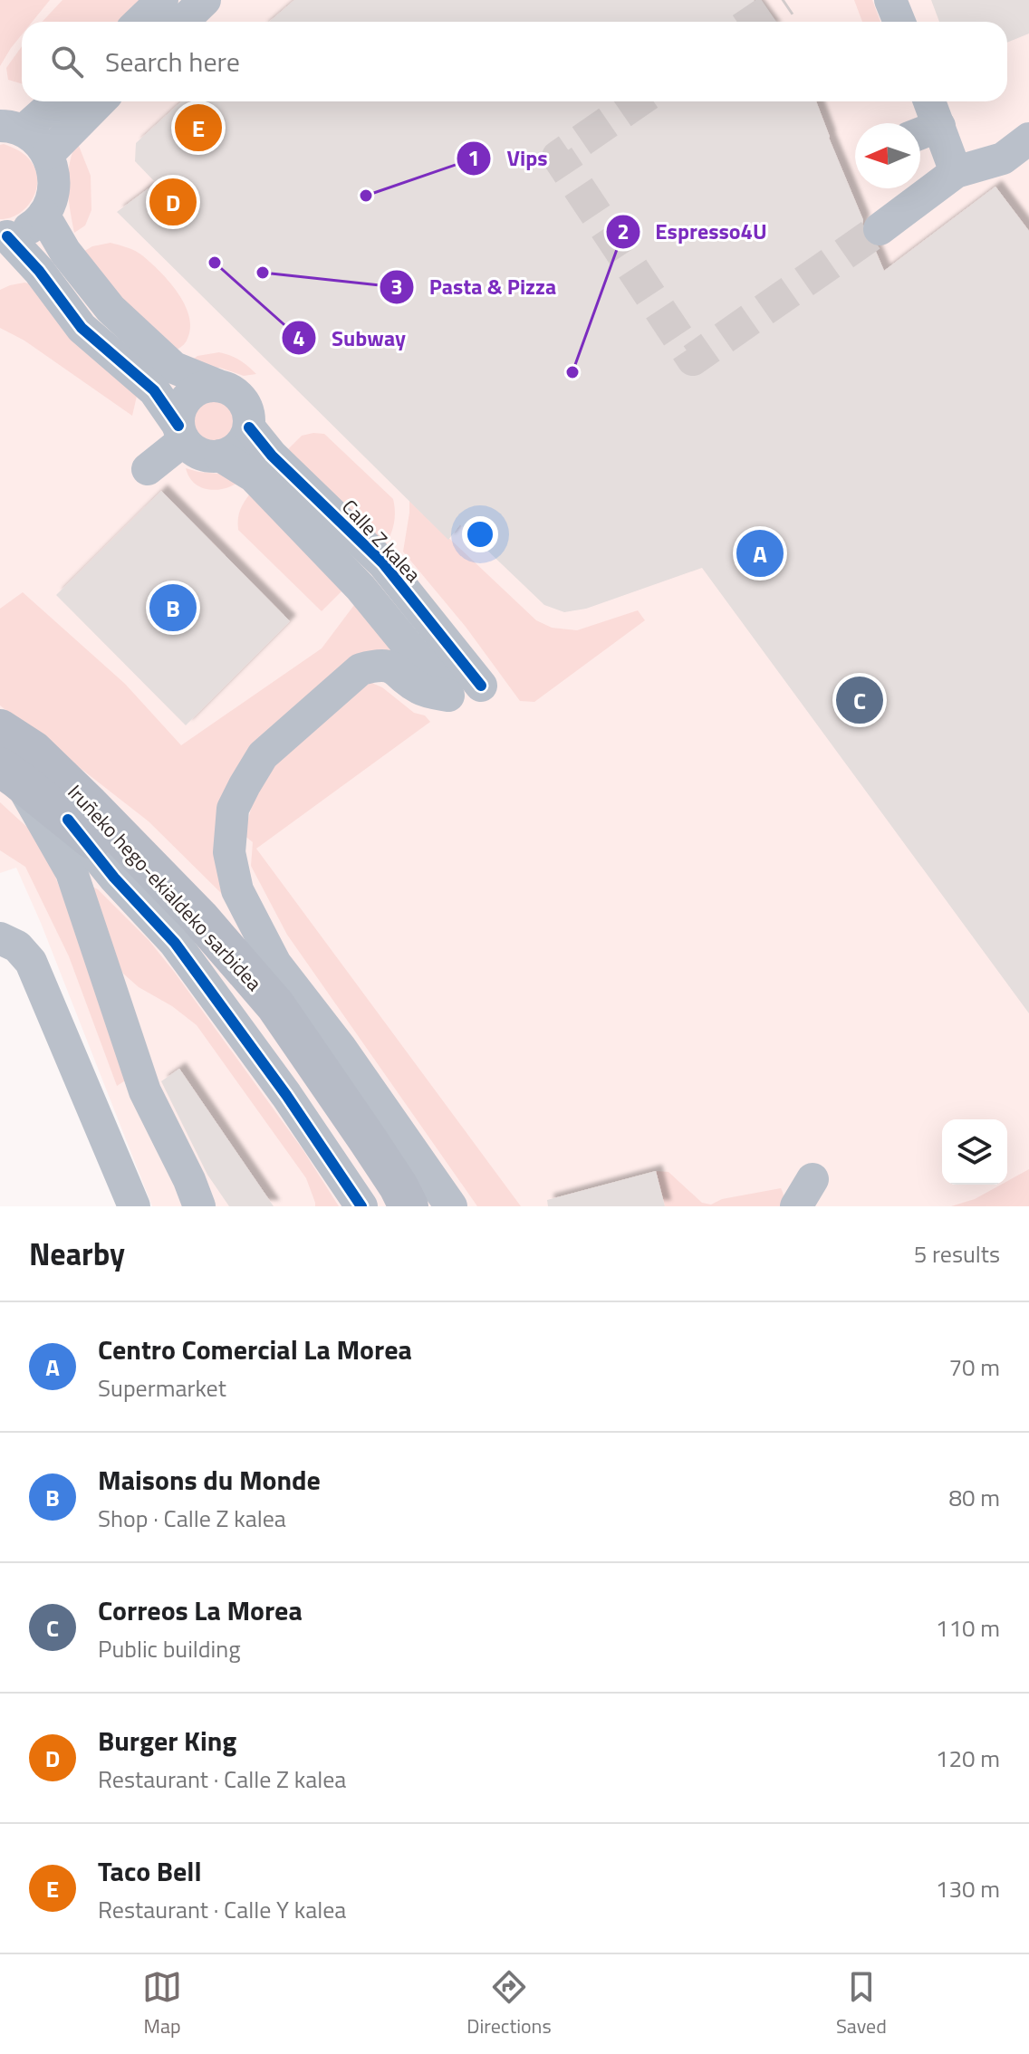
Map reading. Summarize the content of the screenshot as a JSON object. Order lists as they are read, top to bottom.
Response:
{
  "streets": {
    "highway": ["Iruñeko hego-ekialdeko sarbidea"],
    "street": ["Calle Z kalea"]
  },
  "places": [
    "Vips",
    "Subway",
    "Pasta & Pizza",
    "Espresso4U"
  ],
  "north": "left",
  "page": {
    "search": "Search here",
    "pins": [
      "E",
      "D",
      "A",
      "B",
      "C"
    ],
    "heading": ["Nearby", "5 results"],
    "list": [
      {
        "mark": "A",
        "name": "Centro Comercial La Morea",
        "note": "Supermarket",
        "value": "70 m"
      },
      {
        "mark": "B",
        "name": "Maisons du Monde",
        "note": "Shop · Calle Z kalea",
        "value": "80 m"
      },
      {
        "mark": "C",
        "name": "Correos La Morea",
        "note": "Public building",
        "value": "110 m"
      },
      {
        "mark": "D",
        "name": "Burger King",
        "note": "Restaurant · Calle Z kalea",
        "value": "120 m"
      },
      {
        "mark": "E",
        "name": "Taco Bell",
        "note": "Restaurant · Calle Y kalea",
        "value": "130 m"
      }
    ],
    "nav": ["Map", "Directions", "Saved"]
  }
}
